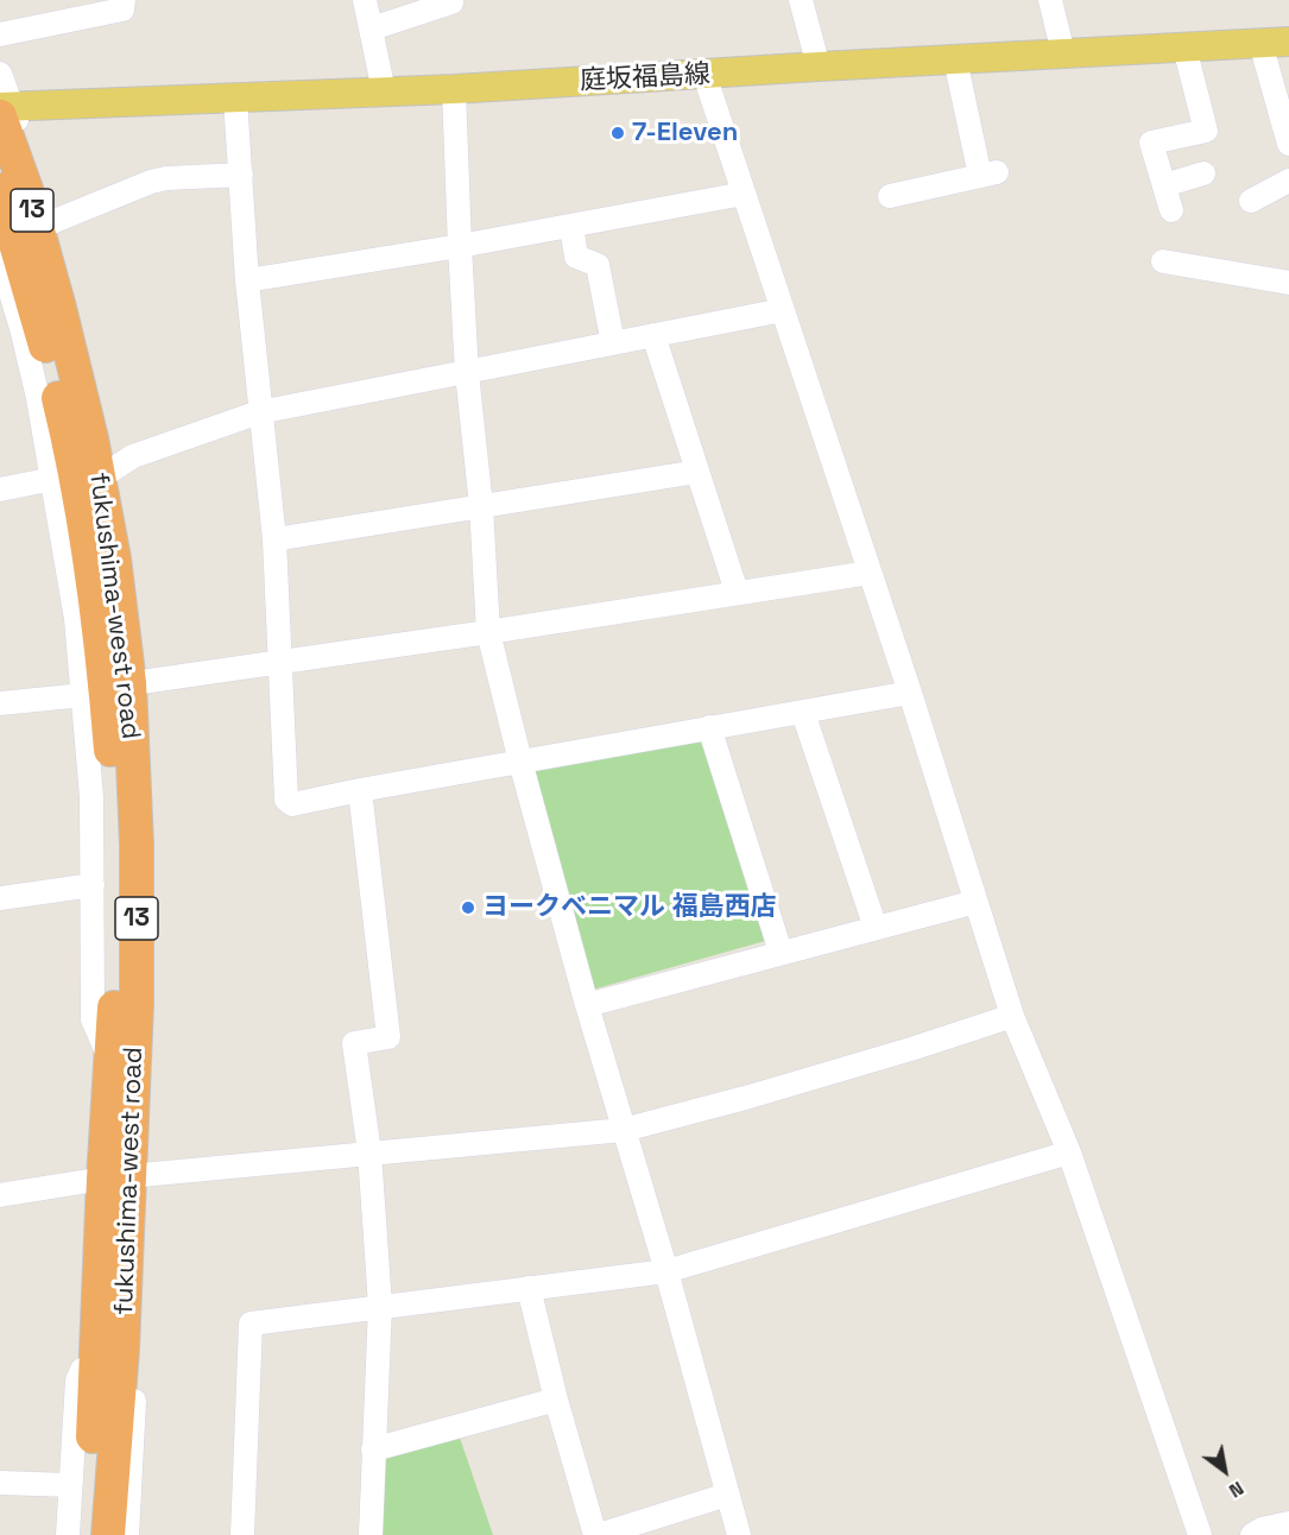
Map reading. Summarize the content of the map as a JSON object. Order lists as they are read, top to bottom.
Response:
{
  "streets": {
    "highway": ["13", "fukushima-west road"],
    "main road": ["庭坂福島線"]
  },
  "crossings": [
    ["庭坂福島線", "fukushima-west road"]
  ],
  "places": ["7-Eleven", "ヨークベニマル 福島西店"],
  "north": "bottom right"
}
